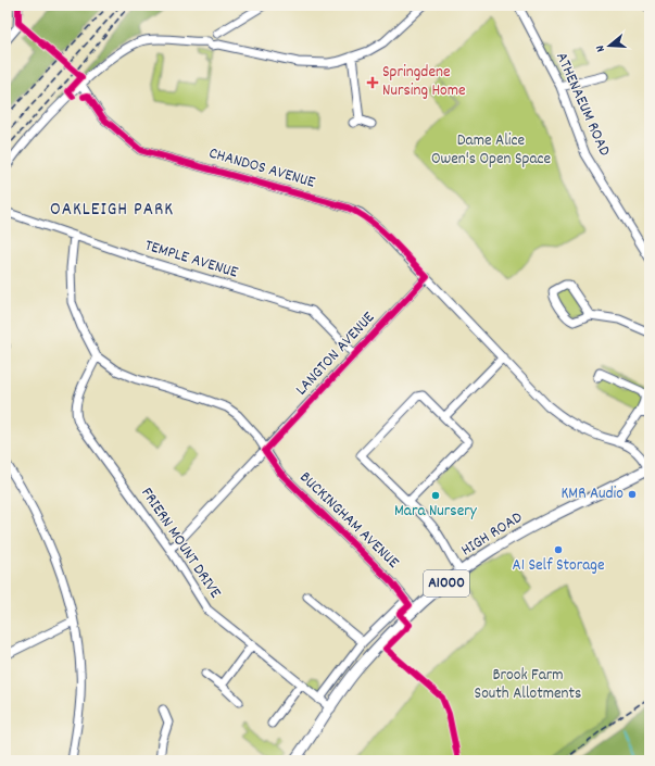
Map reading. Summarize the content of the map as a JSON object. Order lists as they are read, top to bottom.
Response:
{
  "streets": {
    "main road": ["HIGH ROAD", "A1000"],
    "street": [
      "ATHENAEUM ROAD",
      "CHANDOS AVENUE",
      "TEMPLE AVENUE",
      "LANGTON AVENUE",
      "BUCKINGHAM AVENUE",
      "FRIERN MOUNT DRIVE"
    ]
  },
  "crossings": [
    ["CHANDOS AVENUE", "LANGTON AVENUE"],
    ["CHANDOS AVENUE", "HIGH ROAD"],
    ["TEMPLE AVENUE", "LANGTON AVENUE"],
    ["TEMPLE AVENUE", "BUCKINGHAM AVENUE"],
    ["LANGTON AVENUE", "BUCKINGHAM AVENUE"],
    ["LANGTON AVENUE", "FRIERN MOUNT DRIVE"],
    ["BUCKINGHAM AVENUE", "HIGH ROAD"],
    ["BUCKINGHAM AVENUE", "FRIERN MOUNT DRIVE"],
    ["HIGH ROAD", "FRIERN MOUNT DRIVE"]
  ],
  "districts": ["OAKLEIGH PARK"],
  "parks": ["Dame Alice Owen's Open Space", "Brook Farm South Allotments"],
  "places": {
    "health": ["Springdene Nursing Home"],
    "other": ["KMR Audio", "Mara Nursery", "A1 Self Storage"]
  },
  "north": "left"
}
